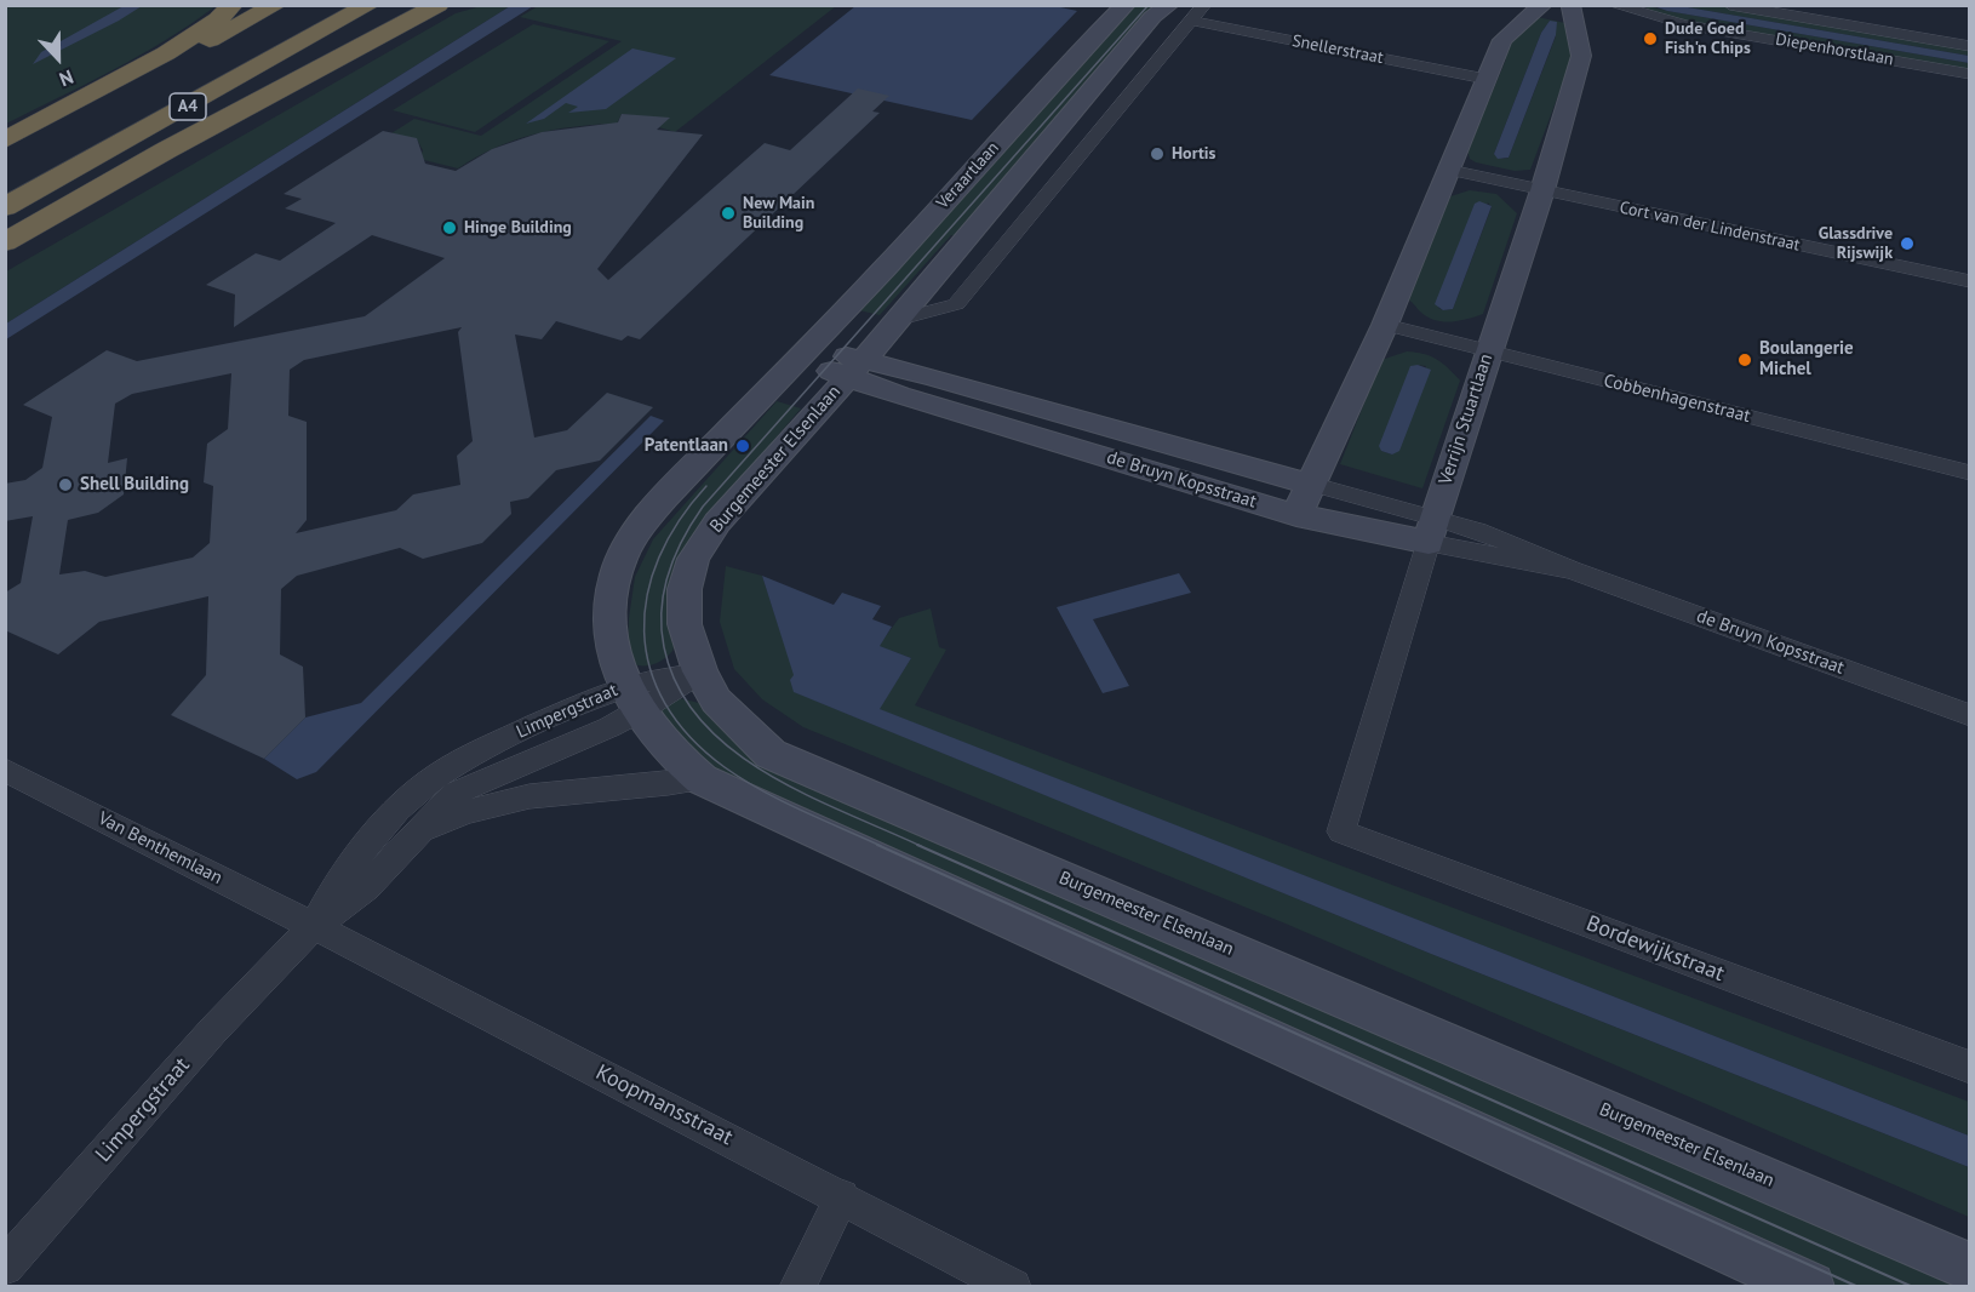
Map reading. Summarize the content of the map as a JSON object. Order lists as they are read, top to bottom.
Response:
{
  "streets": {
    "highway": ["A4"],
    "main road": [
      "Veraartlaan",
      "Verrijn Stuartlaan",
      "Burgemeester Elsenlaan",
      "de Bruyn Kopsstraat"
    ],
    "street": [
      "Snellerstraat",
      "Diepenhorstlaan",
      "Cort van der Lindenstraat",
      "Cobbenhagenstraat",
      "Limpergstraat",
      "Van Benthemlaan",
      "Bordewijkstraat",
      "Koopmansstraat"
    ]
  },
  "crossings": [
    ["Veraartlaan", "Burgemeester Elsenlaan"],
    ["Veraartlaan", "de Bruyn Kopsstraat"],
    ["Cort van der Lindenstraat", "Verrijn Stuartlaan"],
    ["Cobbenhagenstraat", "Verrijn Stuartlaan"],
    ["Verrijn Stuartlaan", "de Bruyn Kopsstraat"],
    ["Verrijn Stuartlaan", "Bordewijkstraat"],
    ["Burgemeester Elsenlaan", "de Bruyn Kopsstraat"],
    ["Burgemeester Elsenlaan", "Limpergstraat"],
    ["Limpergstraat", "Van Benthemlaan"],
    ["Limpergstraat", "Koopmansstraat"],
    ["Van Benthemlaan", "Koopmansstraat"]
  ],
  "places": [
    "Dude Goed Fish'n Chips",
    "Hortis",
    "New Main Building",
    "Hinge Building",
    "Glassdrive Rijswijk",
    "Boulangerie Michel",
    "Patentlaan",
    "Shell Building"
  ],
  "north": "bottom"
}
